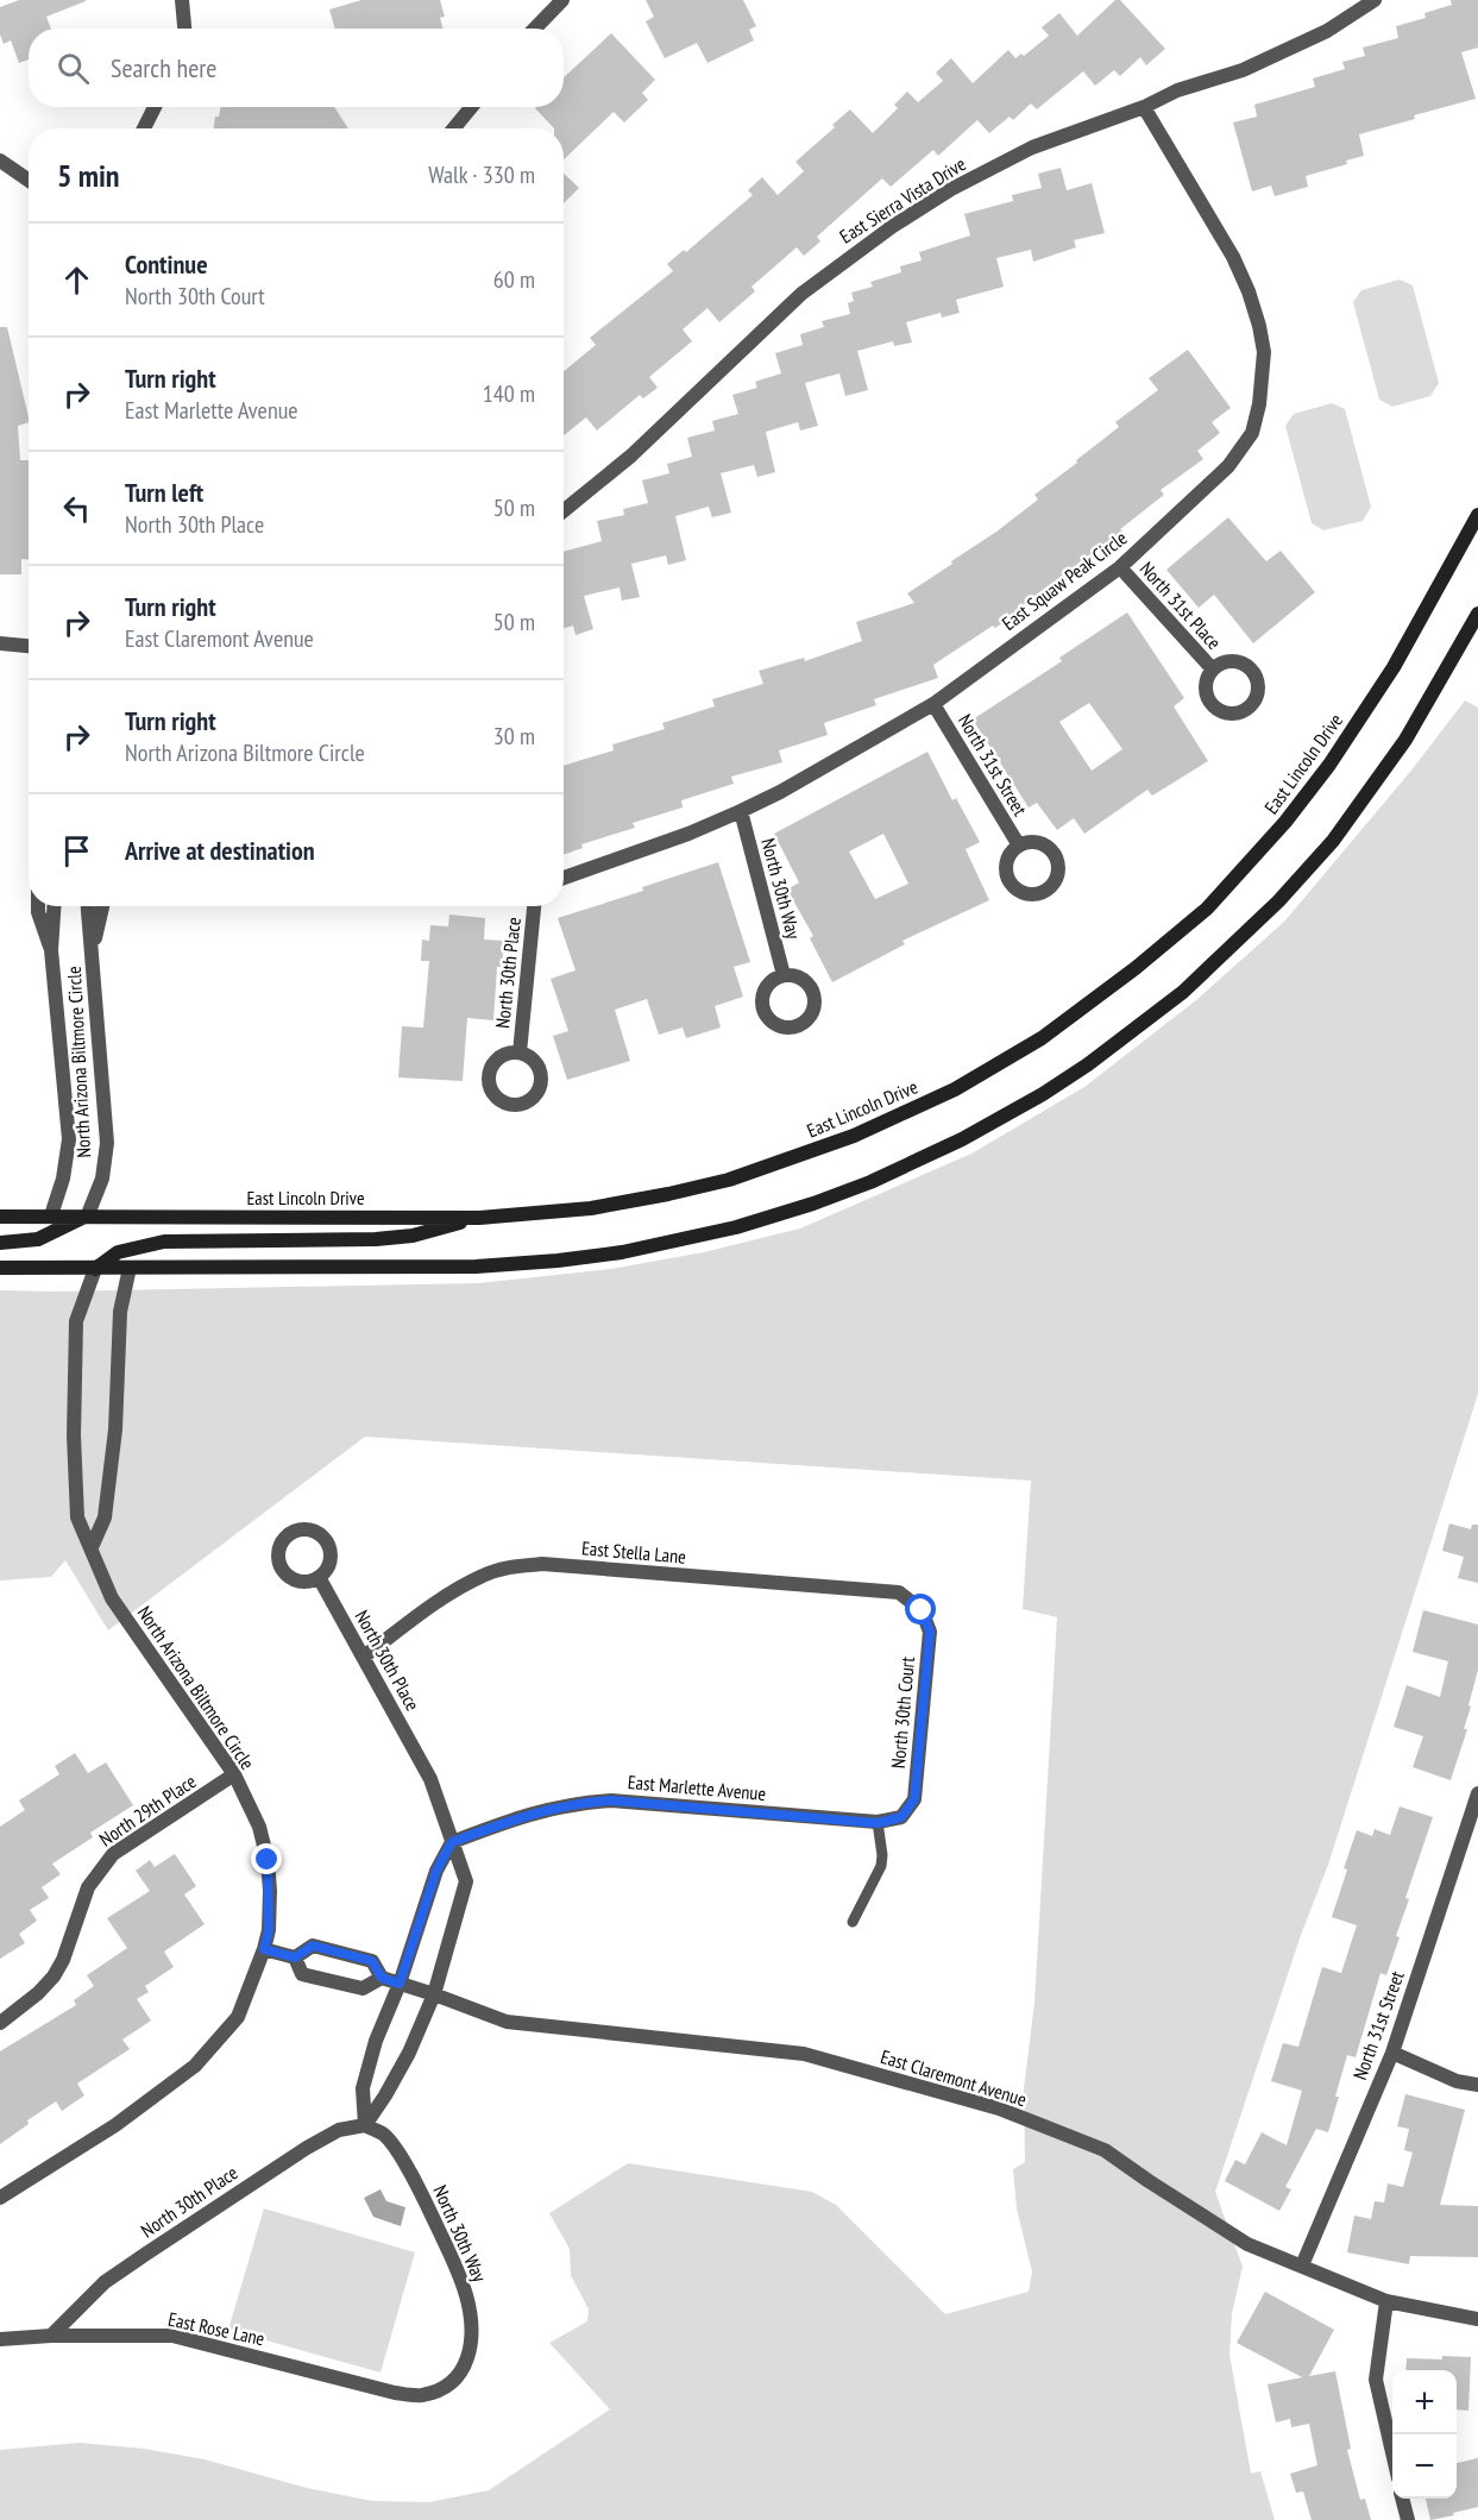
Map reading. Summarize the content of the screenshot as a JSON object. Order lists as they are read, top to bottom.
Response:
{
  "streets": {
    "main road": ["East Lincoln Drive"],
    "street": [
      "East Sierra Vista Drive",
      "East Squaw Peak Circle",
      "North 31st Place",
      "North 31st Street",
      "North 30th Way",
      "North 30th Place",
      "North Arizona Biltmore Circle",
      "East Stella Lane",
      "North 30th Court",
      "East Marlette Avenue",
      "North 29th Place",
      "East Claremont Avenue",
      "East Rose Lane"
    ]
  },
  "crossings": [
    ["East Sierra Vista Drive", "East Squaw Peak Circle"],
    ["East Squaw Peak Circle", "North 31st Place"],
    ["East Squaw Peak Circle", "North 31st Street"],
    ["East Squaw Peak Circle", "North 30th Way"],
    ["East Lincoln Drive", "North Arizona Biltmore Circle"],
    ["North 31st Street", "East Claremont Avenue"],
    ["North 30th Way", "North 30th Place"],
    ["North 30th Way", "East Rose Lane"],
    ["North 30th Place", "East Stella Lane"],
    ["North 30th Place", "East Marlette Avenue"],
    ["North 30th Place", "East Claremont Avenue"],
    ["North 30th Place", "East Rose Lane"],
    ["North Arizona Biltmore Circle", "North 29th Place"],
    ["North Arizona Biltmore Circle", "East Claremont Avenue"],
    ["East Stella Lane", "North 30th Court"],
    ["North 30th Court", "East Marlette Avenue"]
  ],
  "page": {
    "search": "Search here",
    "heading": ["5 min", "Walk · 330 m"],
    "list": [
      ["Continue", "North 30th Court", "60 m"],
      ["Turn right", "East Marlette Avenue", "140 m"],
      ["Turn left", "North 30th Place", "50 m"],
      ["Turn right", "East Claremont Avenue", "50 m"],
      ["Turn right", "North Arizona Biltmore Circle", "30 m"],
      "Arrive at destination"
    ],
    "map_buttons": ["+", "−"]
  }
}
